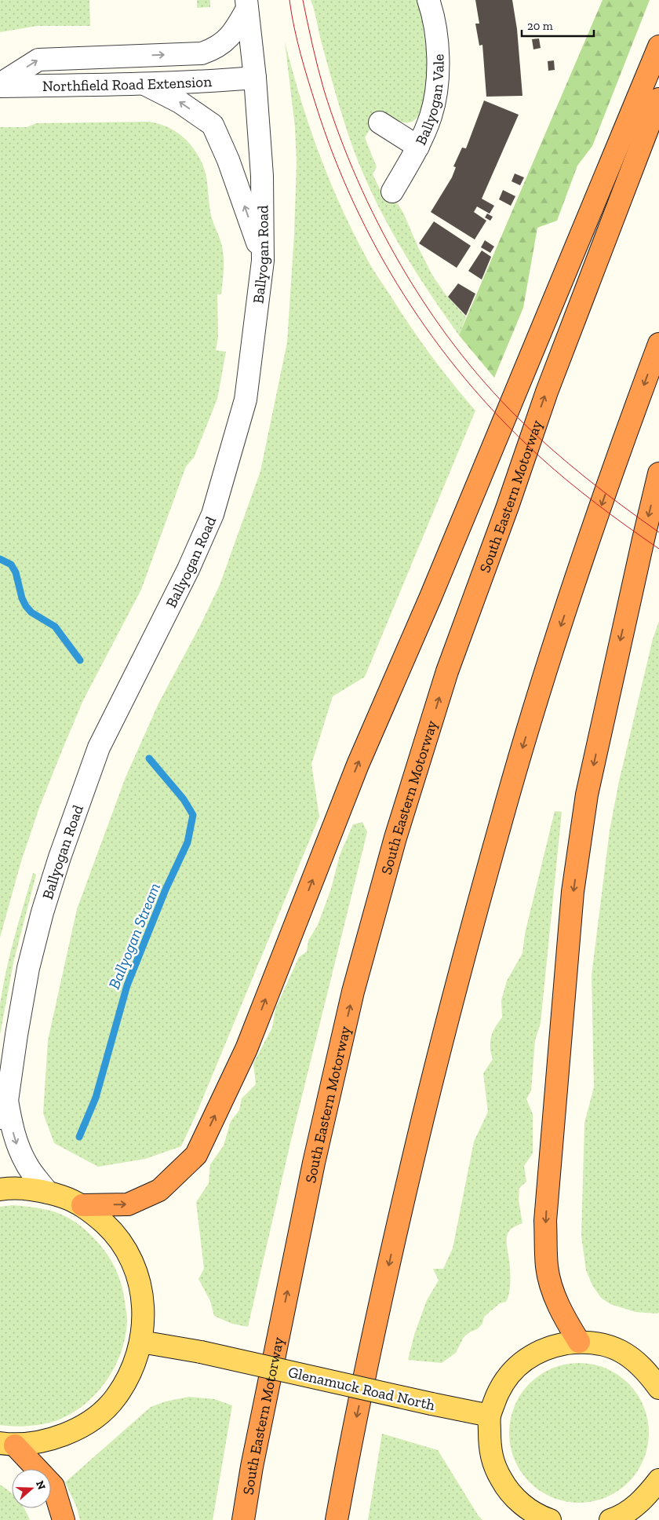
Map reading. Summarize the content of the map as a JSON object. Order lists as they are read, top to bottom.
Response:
{
  "streets": {
    "highway": ["South Eastern Motorway"],
    "main road": ["Glenamuck Road North"],
    "street": ["Northfield Road Extension", "Ballyogan Vale", "Ballyogan Road"]
  },
  "crossings": [
    ["Northfield Road Extension", "Ballyogan Road"]
  ],
  "water": ["Ballyogan Stream"],
  "scale_bar": "20 m",
  "north": "right"
}
